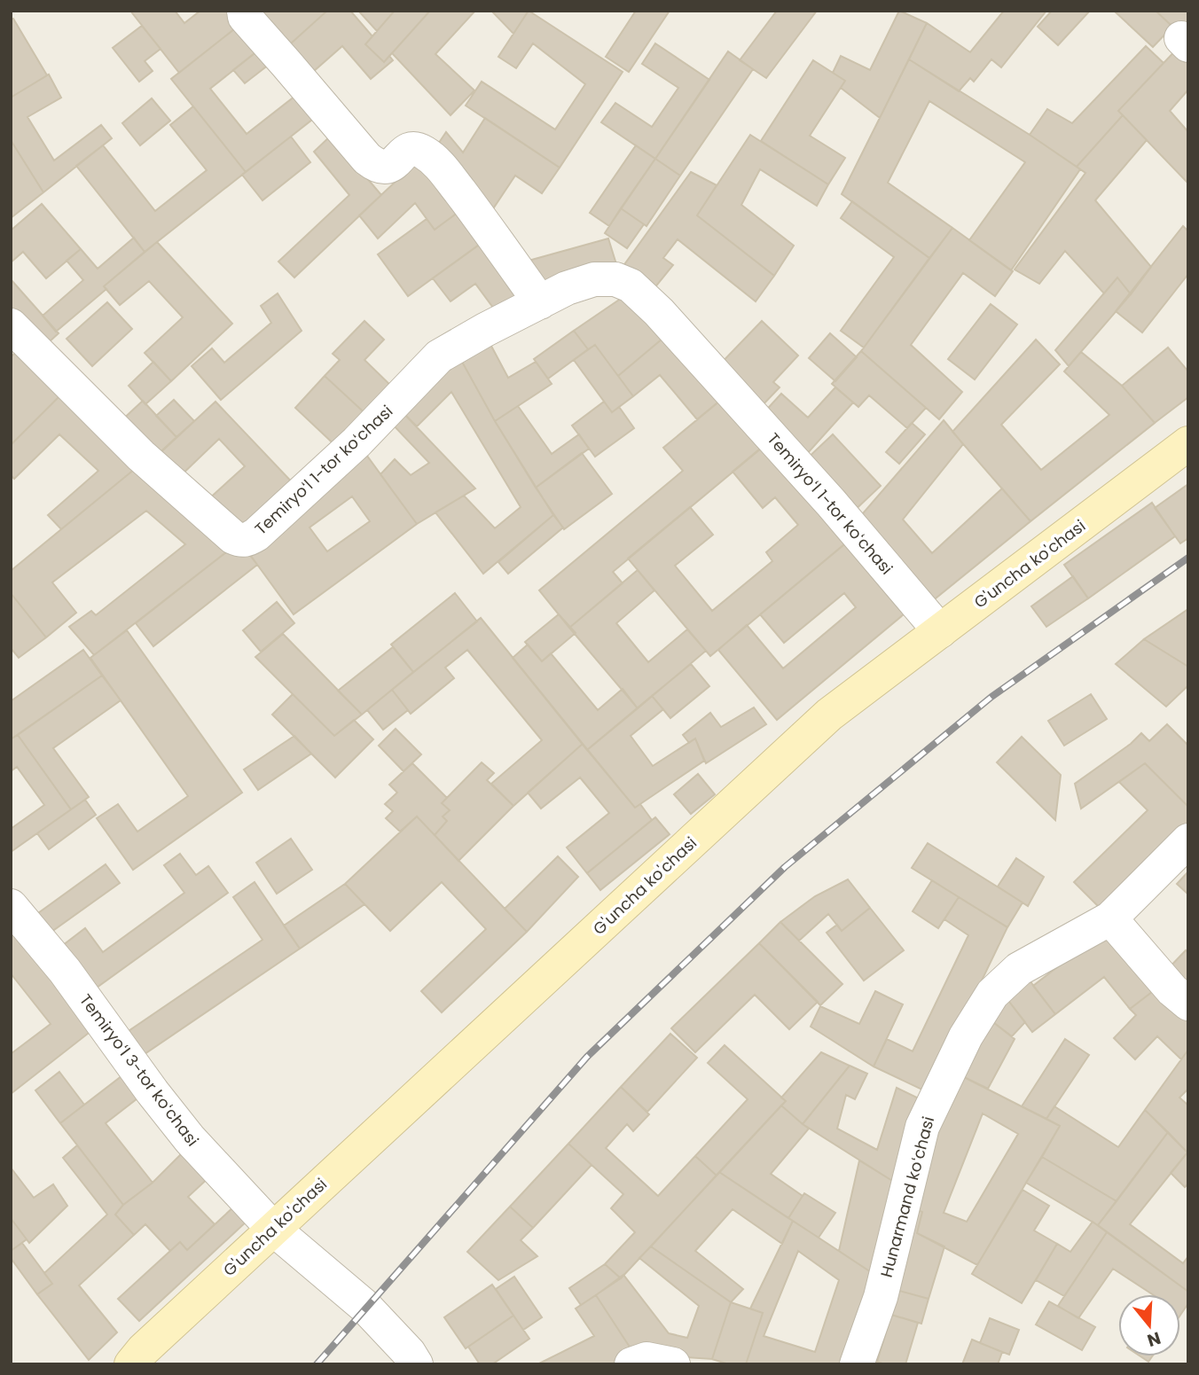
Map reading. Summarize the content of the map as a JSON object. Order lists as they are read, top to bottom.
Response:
{
  "streets": {
    "street": [
      "Temiryoʻl 1-tor koʻchasi",
      "G'uncha ko'chasi",
      "Temiryoʻl 3-tor koʻchasi",
      "Hunarmand koʻchasi"
    ]
  },
  "crossings": [
    ["Temiryoʻl 1-tor koʻchasi", "G'uncha ko'chasi"],
    ["G'uncha ko'chasi", "Temiryoʻl 3-tor koʻchasi"]
  ],
  "north": "bottom"
}
